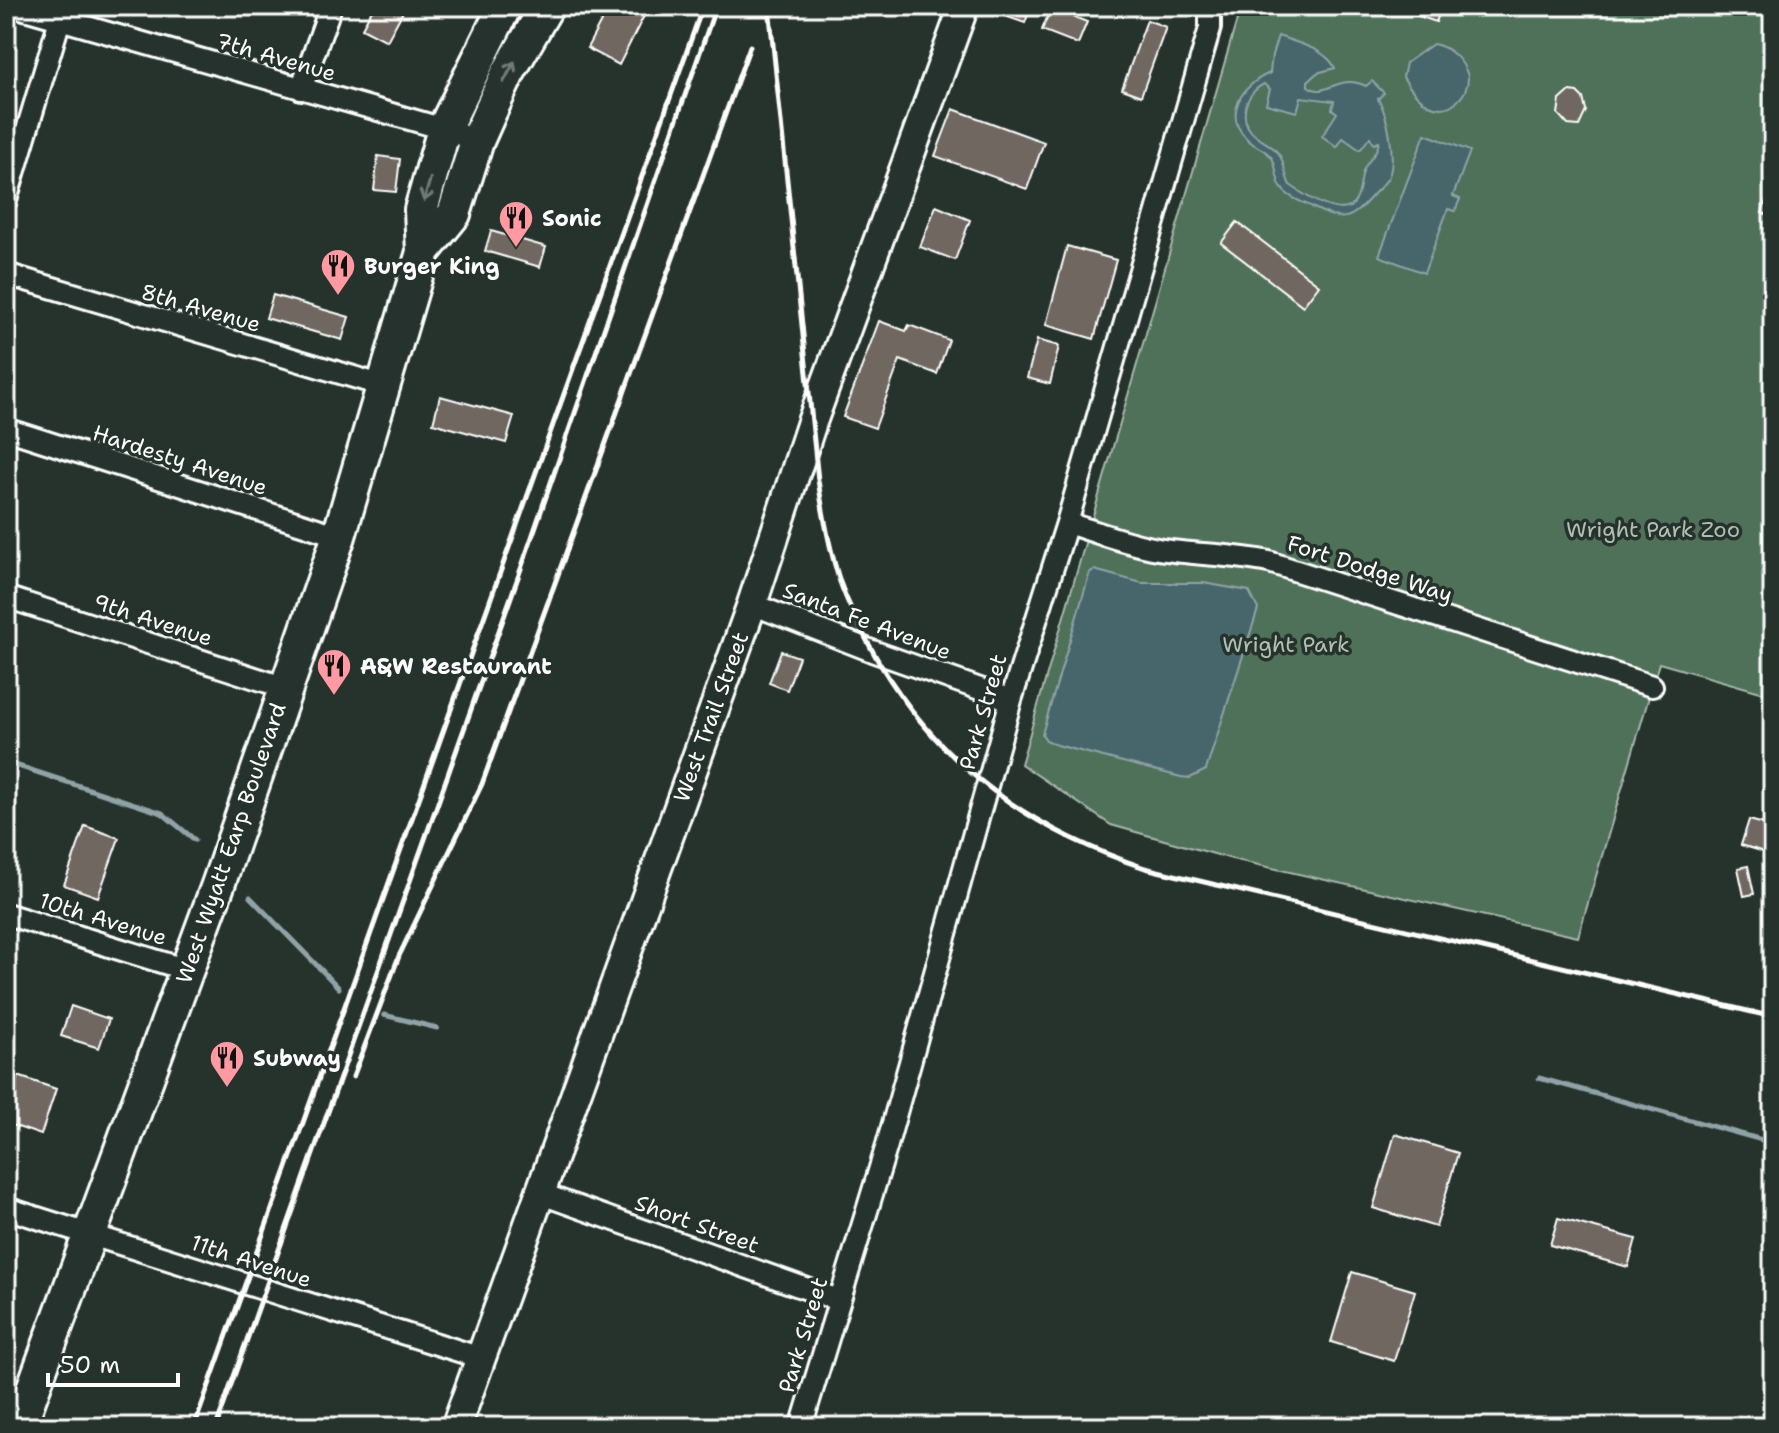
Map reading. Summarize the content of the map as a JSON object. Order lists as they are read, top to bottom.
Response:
{
  "streets": {
    "main road": ["West Trail Street", "West Wyatt Earp Boulevard"],
    "street": [
      "7th Avenue",
      "8th Avenue",
      "Hardesty Avenue",
      "Fort Dodge Way",
      "9th Avenue",
      "Santa Fe Avenue",
      "Park Street",
      "10th Avenue",
      "Short Street",
      "11th Avenue"
    ]
  },
  "crossings": [
    ["7th Avenue", "West Wyatt Earp Boulevard"],
    ["8th Avenue", "West Wyatt Earp Boulevard"],
    ["Hardesty Avenue", "West Wyatt Earp Boulevard"],
    ["Fort Dodge Way", "Park Street"],
    ["9th Avenue", "West Wyatt Earp Boulevard"],
    ["Santa Fe Avenue", "Park Street"],
    ["Santa Fe Avenue", "West Trail Street"],
    ["Park Street", "Short Street"],
    ["West Trail Street", "Short Street"],
    ["West Trail Street", "11th Avenue"],
    ["West Wyatt Earp Boulevard", "10th Avenue"],
    ["West Wyatt Earp Boulevard", "11th Avenue"]
  ],
  "parks": ["Wright Park Zoo", "Wright Park"],
  "places": {
    "restaurant": [
      "Sonic",
      "Burger King",
      "A&W Restaurant",
      "Subway"
    ]
  },
  "scale_bar": "50 m"
}
